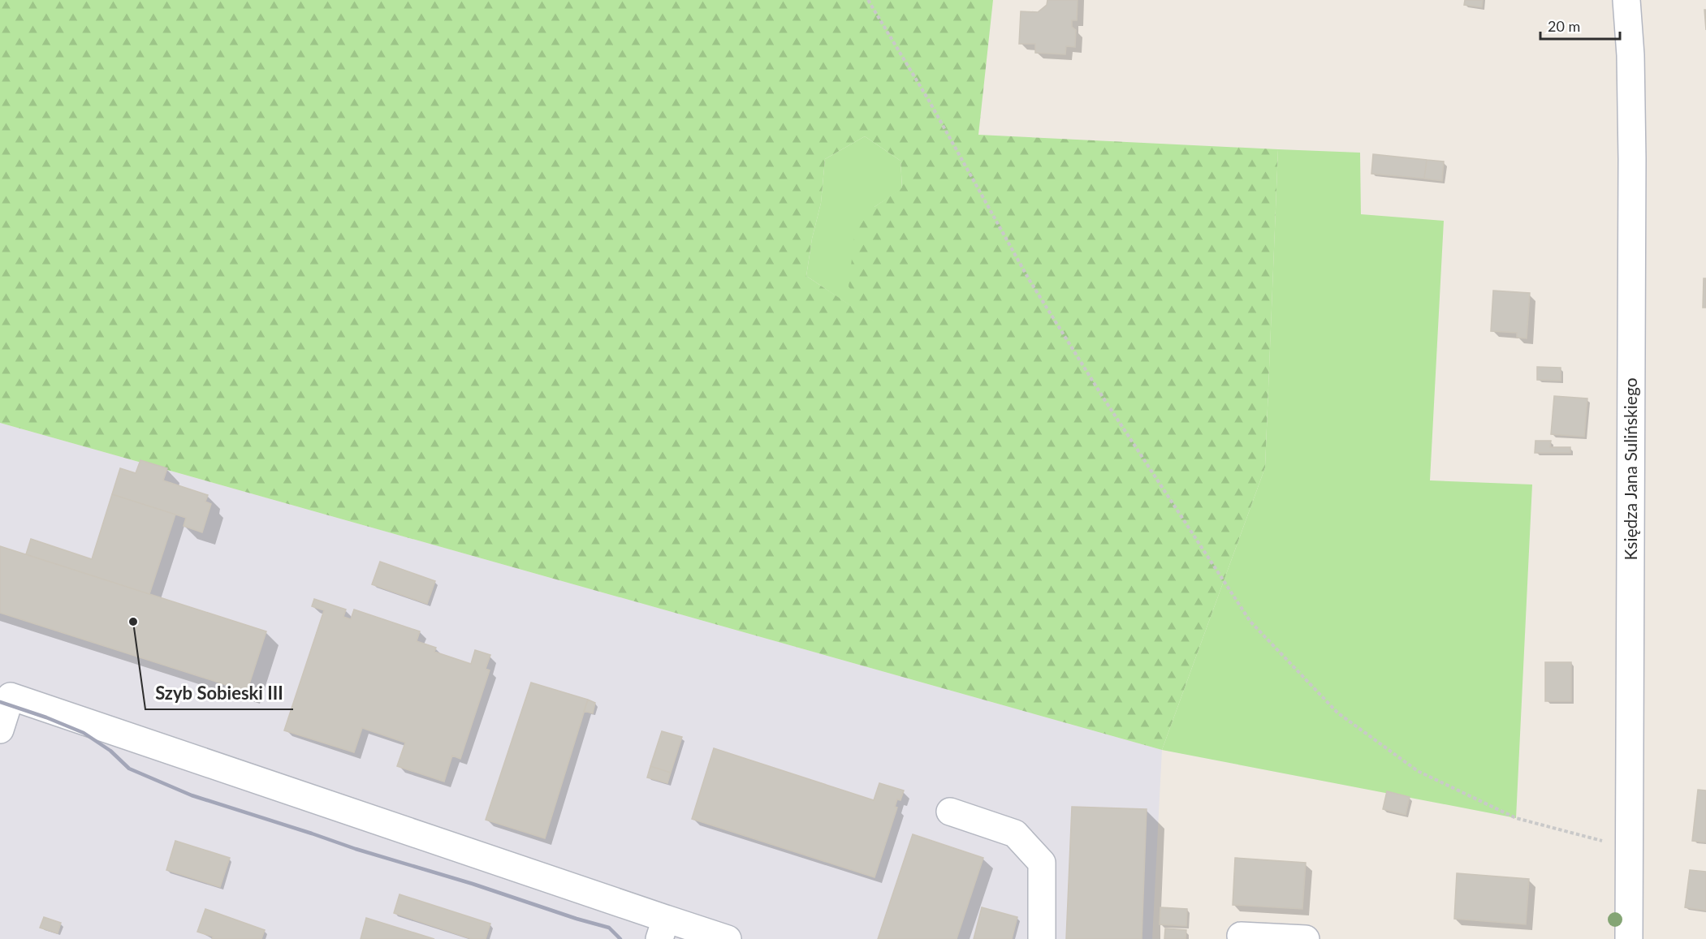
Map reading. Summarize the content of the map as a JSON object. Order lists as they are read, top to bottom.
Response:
{
  "streets": {
    "street": ["Księdza Jana Sulińskiego"]
  },
  "places": ["Szyb Sobieski III"],
  "scale_bar": "20 m"
}
